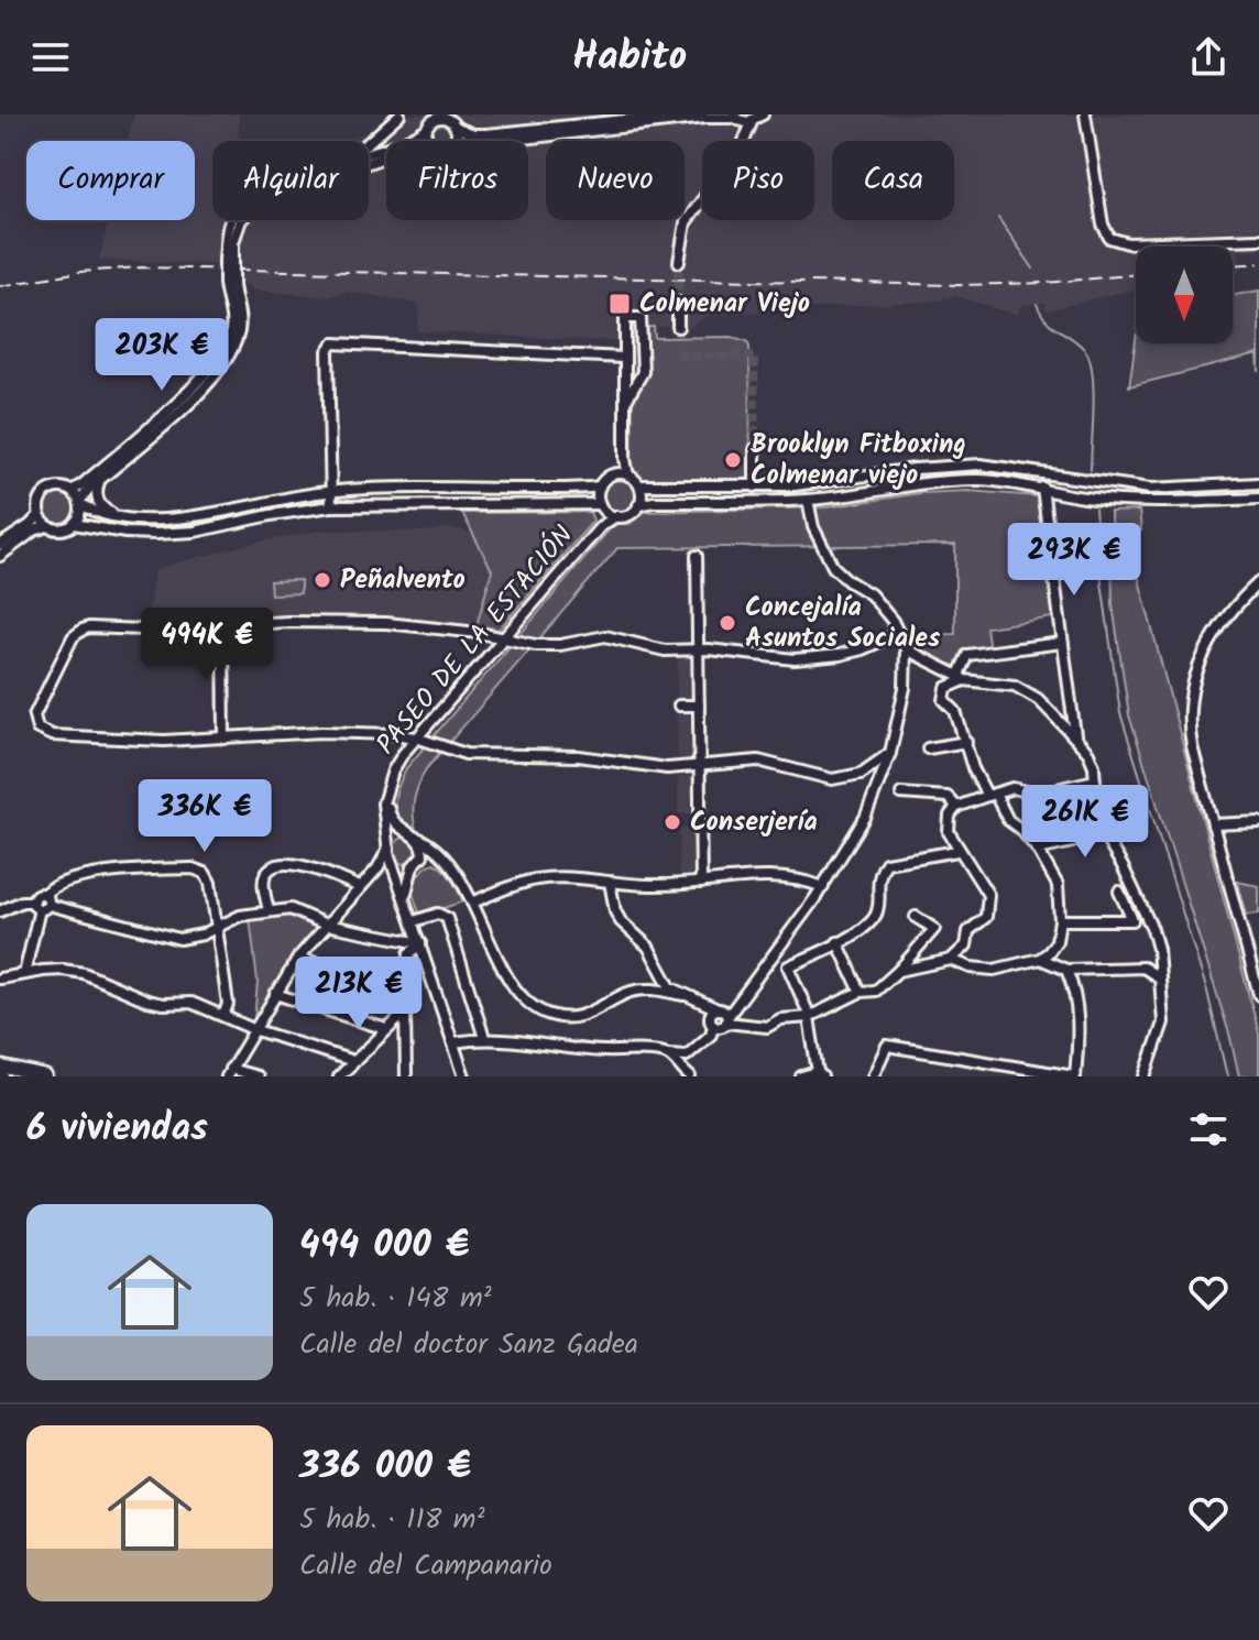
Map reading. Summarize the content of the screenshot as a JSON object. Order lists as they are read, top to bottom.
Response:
{
  "streets": {
    "street": ["PASEO DE LA ESTACIÓN"]
  },
  "places": {
    "transit": ["Colmenar Viejo"],
    "other": [
      "Brooklyn Fitboxing Colmenar viejo",
      "Peñalvento",
      "Concejalía Asuntos Sociales",
      "Conserjería"
    ]
  },
  "north": "bottom",
  "page": {
    "header": "Habito",
    "chip": [
      "Comprar",
      "Alquilar",
      "Filtros",
      "Nuevo",
      "Piso",
      "Casa"
    ],
    "price": [
      "203K €",
      "293K €",
      "494K €",
      "336K €",
      "261K €",
      "213K €"
    ],
    "heading": "6 viviendas",
    "list": [
      {
        "name": "494 000 €",
        "note": "5 hab. · 148 m² · Calle del doctor Sanz Gadea"
      },
      {
        "name": "336 000 €",
        "note": "5 hab. · 118 m² · Calle del Campanario"
      }
    ]
  }
}
